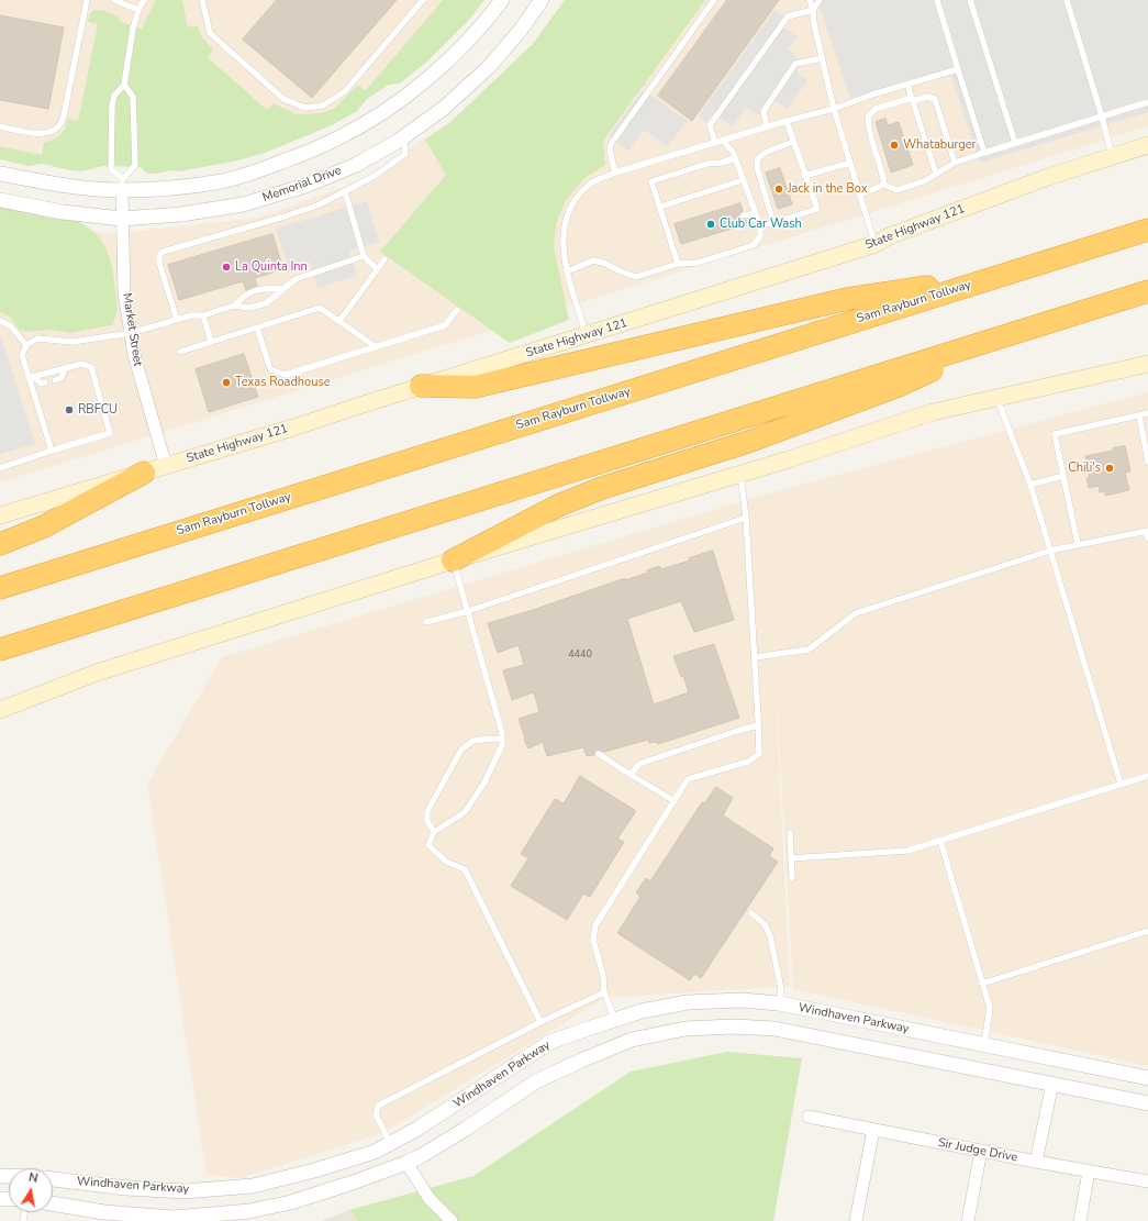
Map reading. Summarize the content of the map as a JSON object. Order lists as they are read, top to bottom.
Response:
{
  "streets": {
    "highway": ["Sam Rayburn Tollway"],
    "main road": ["State Highway 121"],
    "street": [
      "Memorial Drive",
      "Market Street",
      "Windhaven Parkway",
      "Sir Judge Drive"
    ]
  },
  "crossings": [
    ["Memorial Drive", "Market Street"],
    ["State Highway 121", "Market Street"]
  ],
  "places": [
    "Whataburger",
    "Jack in the Box",
    "Club Car Wash",
    "La Quinta Inn",
    "Texas Roadhouse",
    "RBFCU",
    "Chili's"
  ],
  "house_numbers": ["4440"],
  "north": "top"
}
